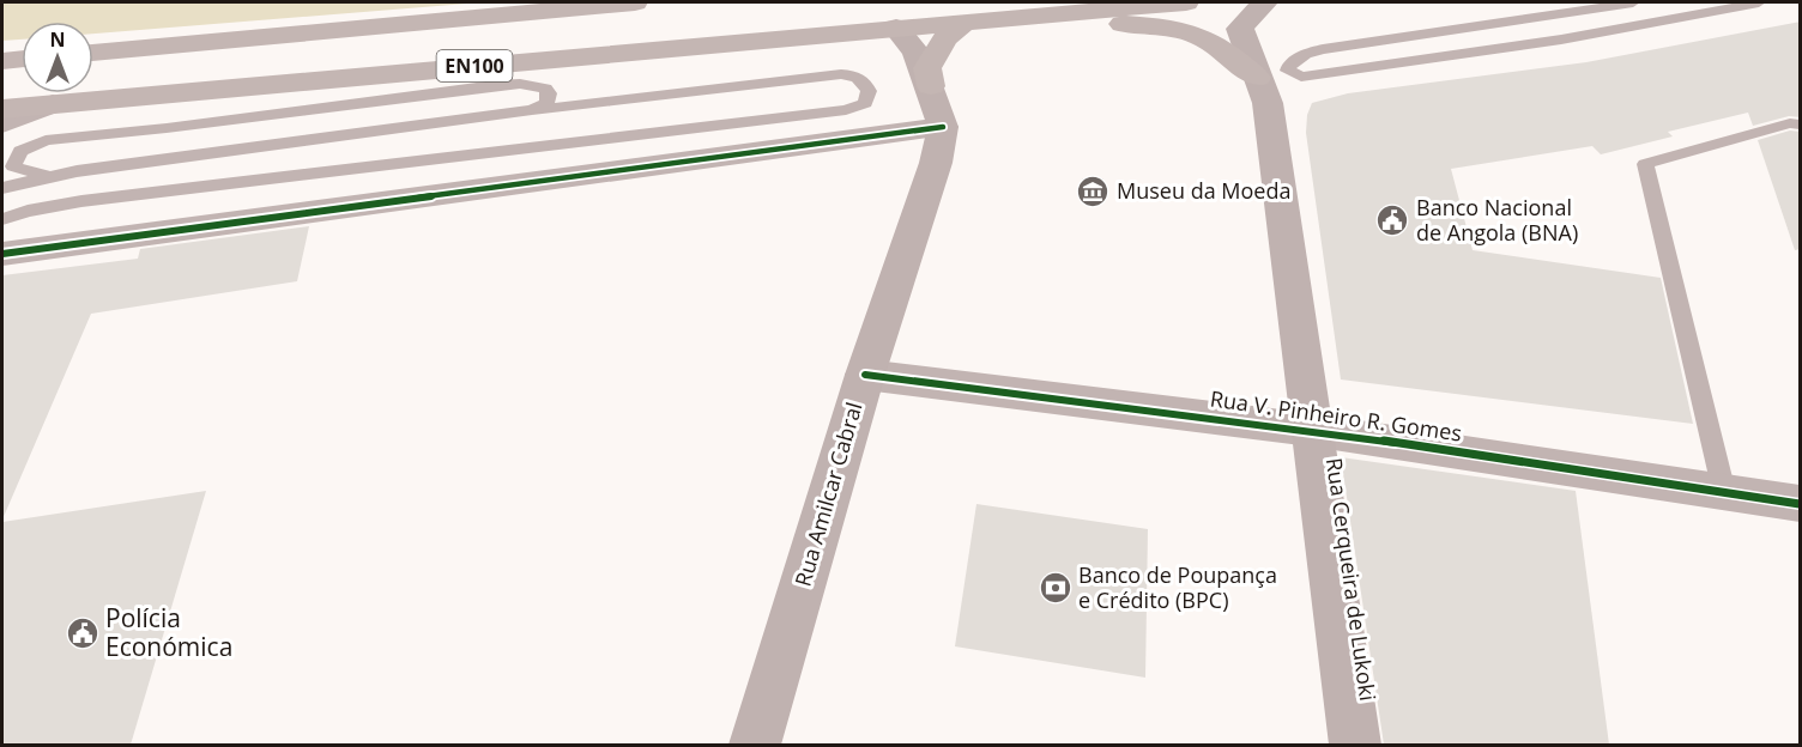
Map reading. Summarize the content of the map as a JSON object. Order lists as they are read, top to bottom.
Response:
{
  "streets": {
    "main road": ["EN100"],
    "street": ["Rua V. Pinheiro R. Gomes", "Rua Amilcar Cabral", "Rua Cerqueira de Lukoki"]
  },
  "crossings": [
    ["Rua V. Pinheiro R. Gomes", "Rua Amilcar Cabral"],
    ["Rua V. Pinheiro R. Gomes", "Rua Cerqueira de Lukoki"]
  ],
  "places": {
    "museum": ["Museu da Moeda"],
    "public building": ["Banco Nacional de Angola (BNA)", "Polícia Económica"],
    "bank": ["Banco de Poupança e Crédito (BPC)"]
  },
  "north": "top"
}
